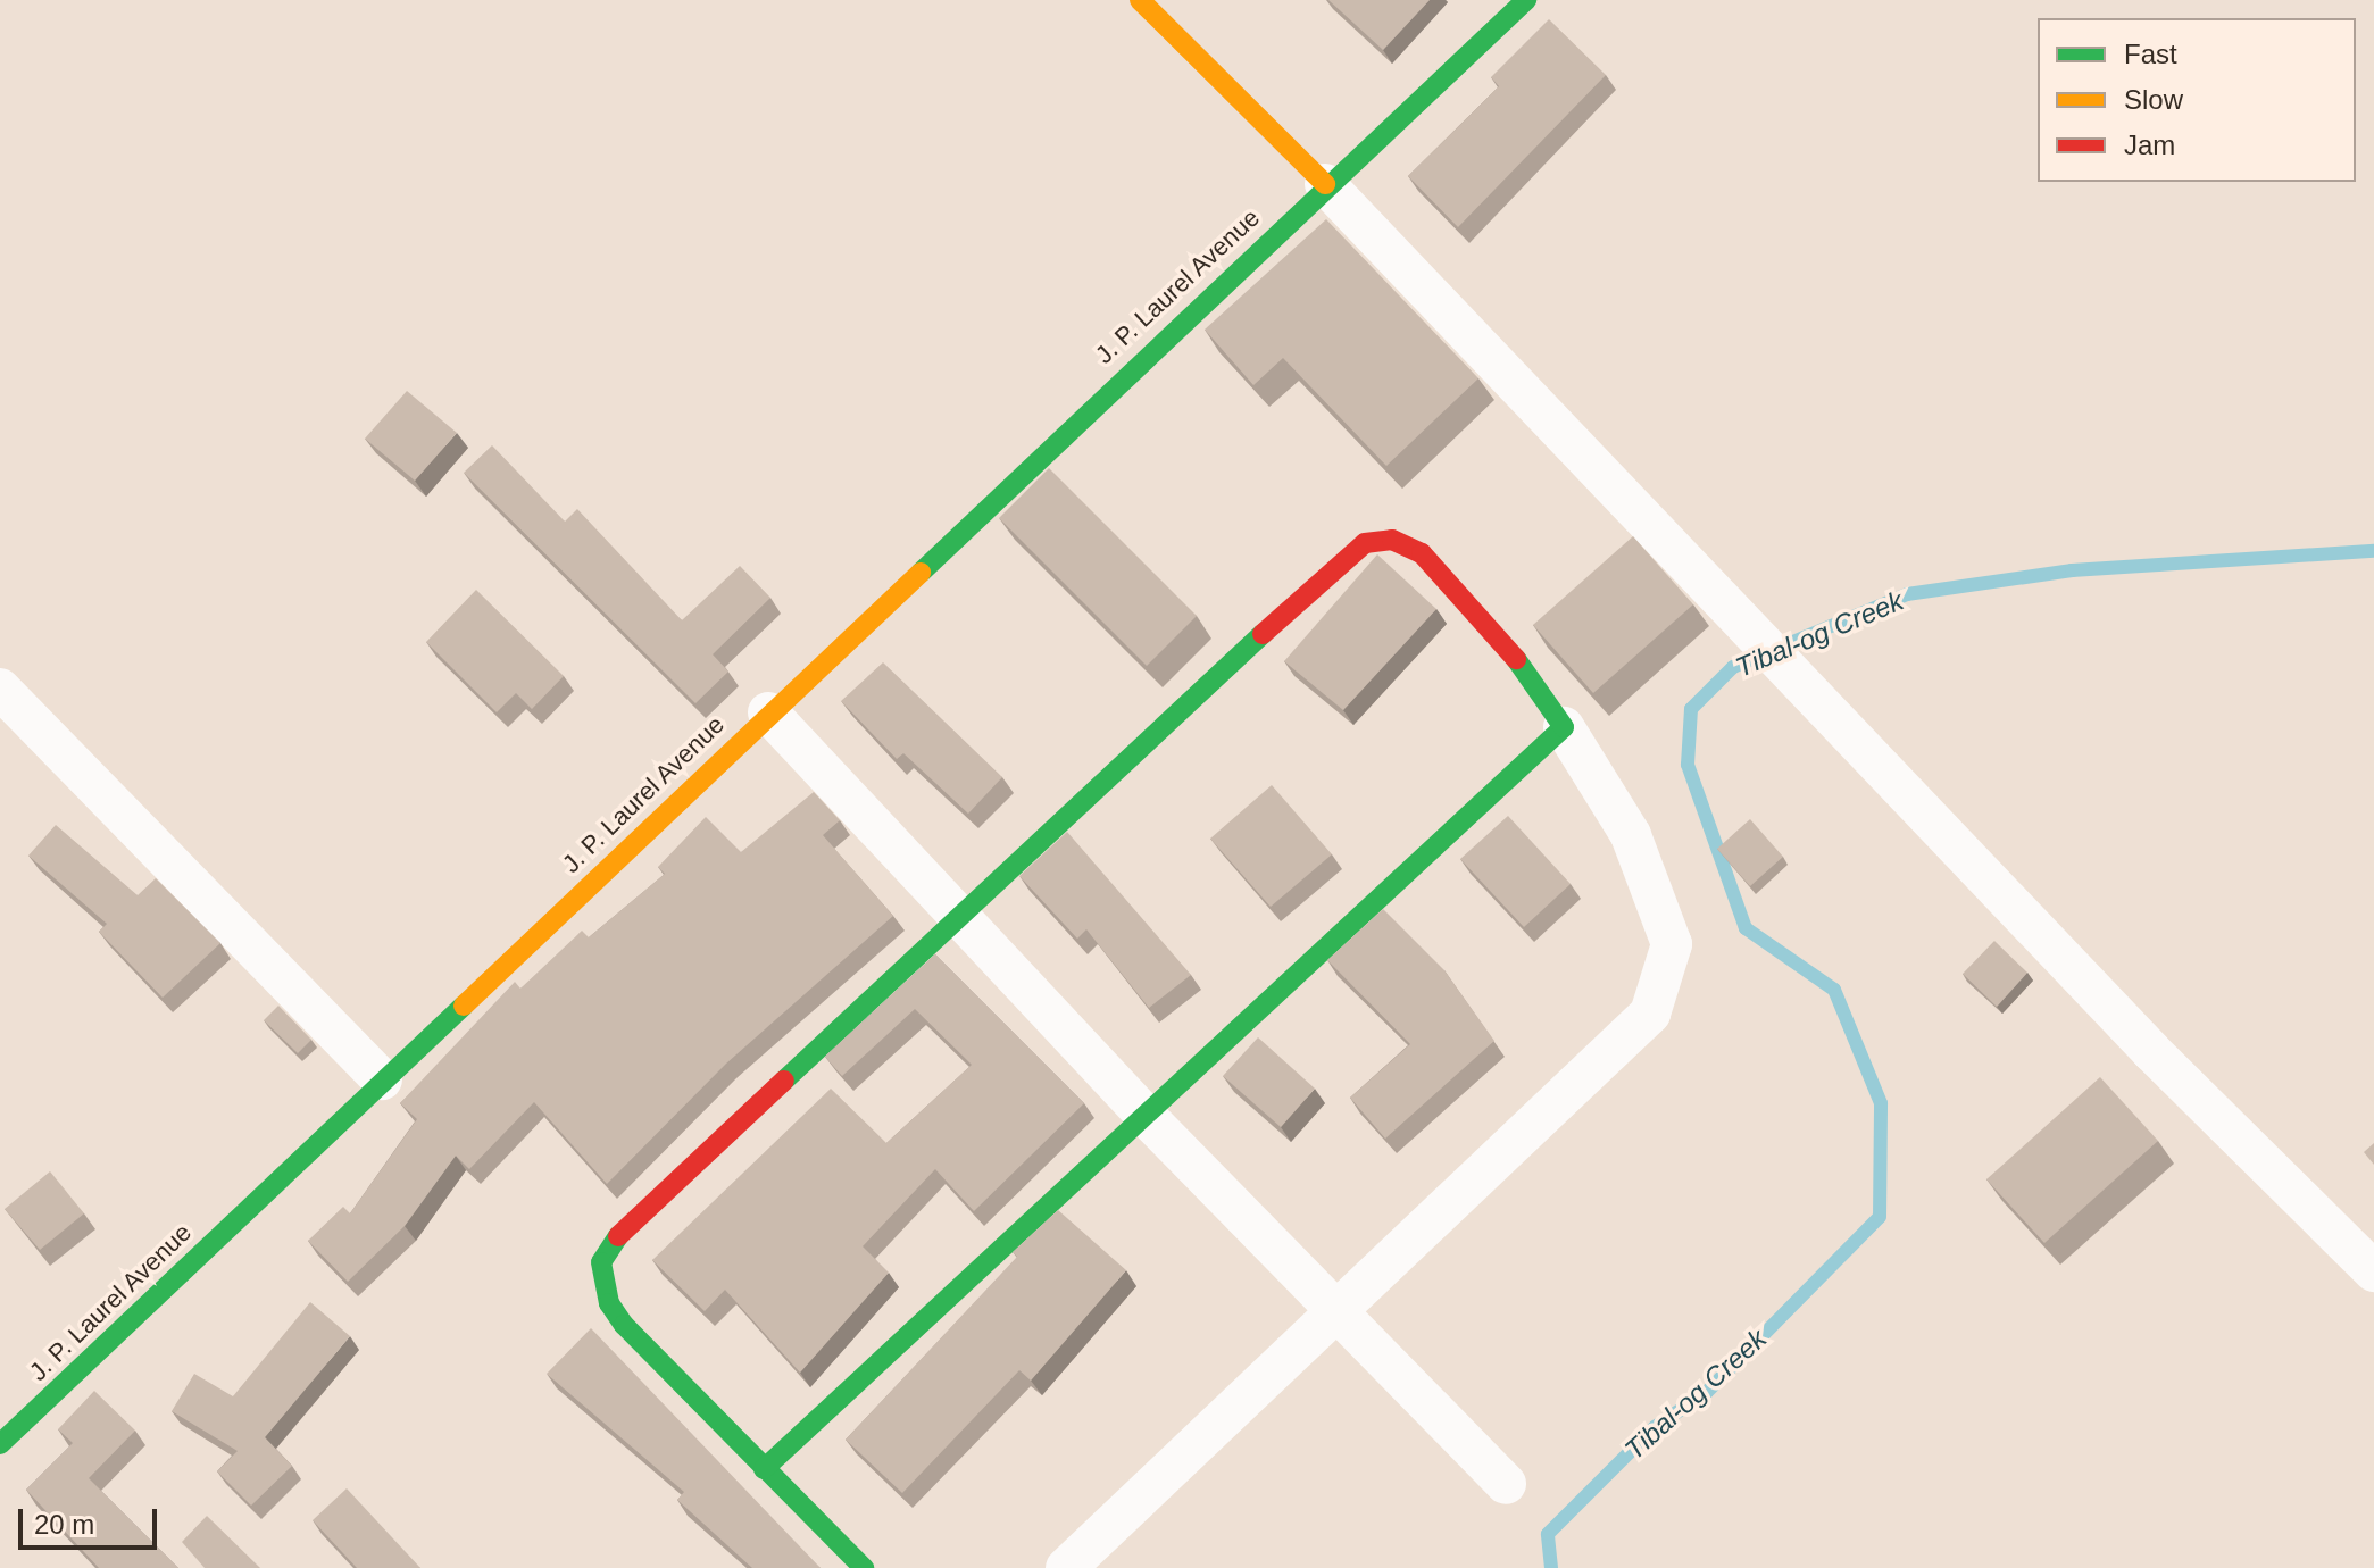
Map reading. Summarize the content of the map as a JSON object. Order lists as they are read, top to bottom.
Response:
{
  "streets": {
    "street": ["J. P. Laurel Avenue"]
  },
  "water": ["Tibal-og Creek"],
  "legend": ["Fast", "Slow", "Jam"],
  "scale_bar": "20 m"
}
